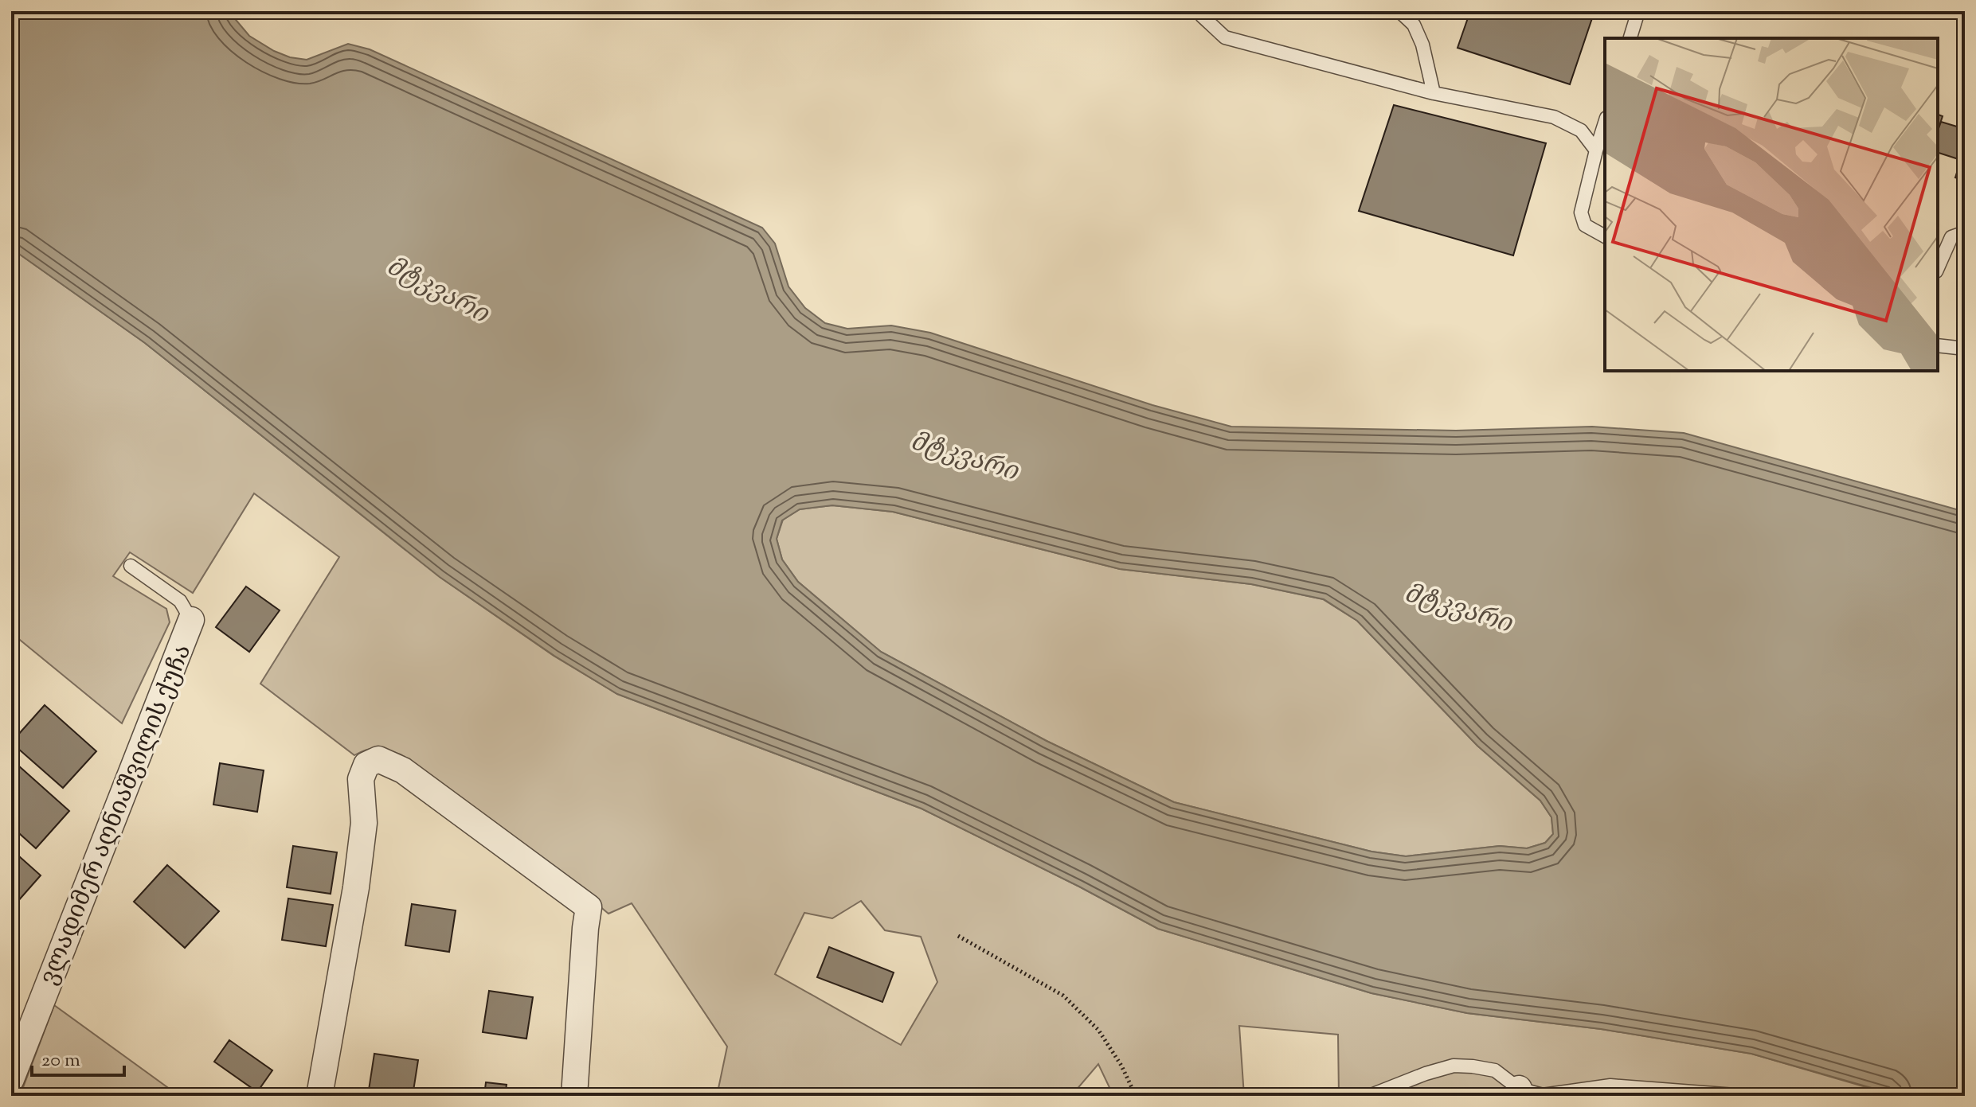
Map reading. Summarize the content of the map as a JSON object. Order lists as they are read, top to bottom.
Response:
{
  "streets": {
    "street": ["ვლადიმერ აღნიაშვილის ქუჩა"]
  },
  "water": ["მტკვარი"],
  "scale_bar": "20 m"
}
